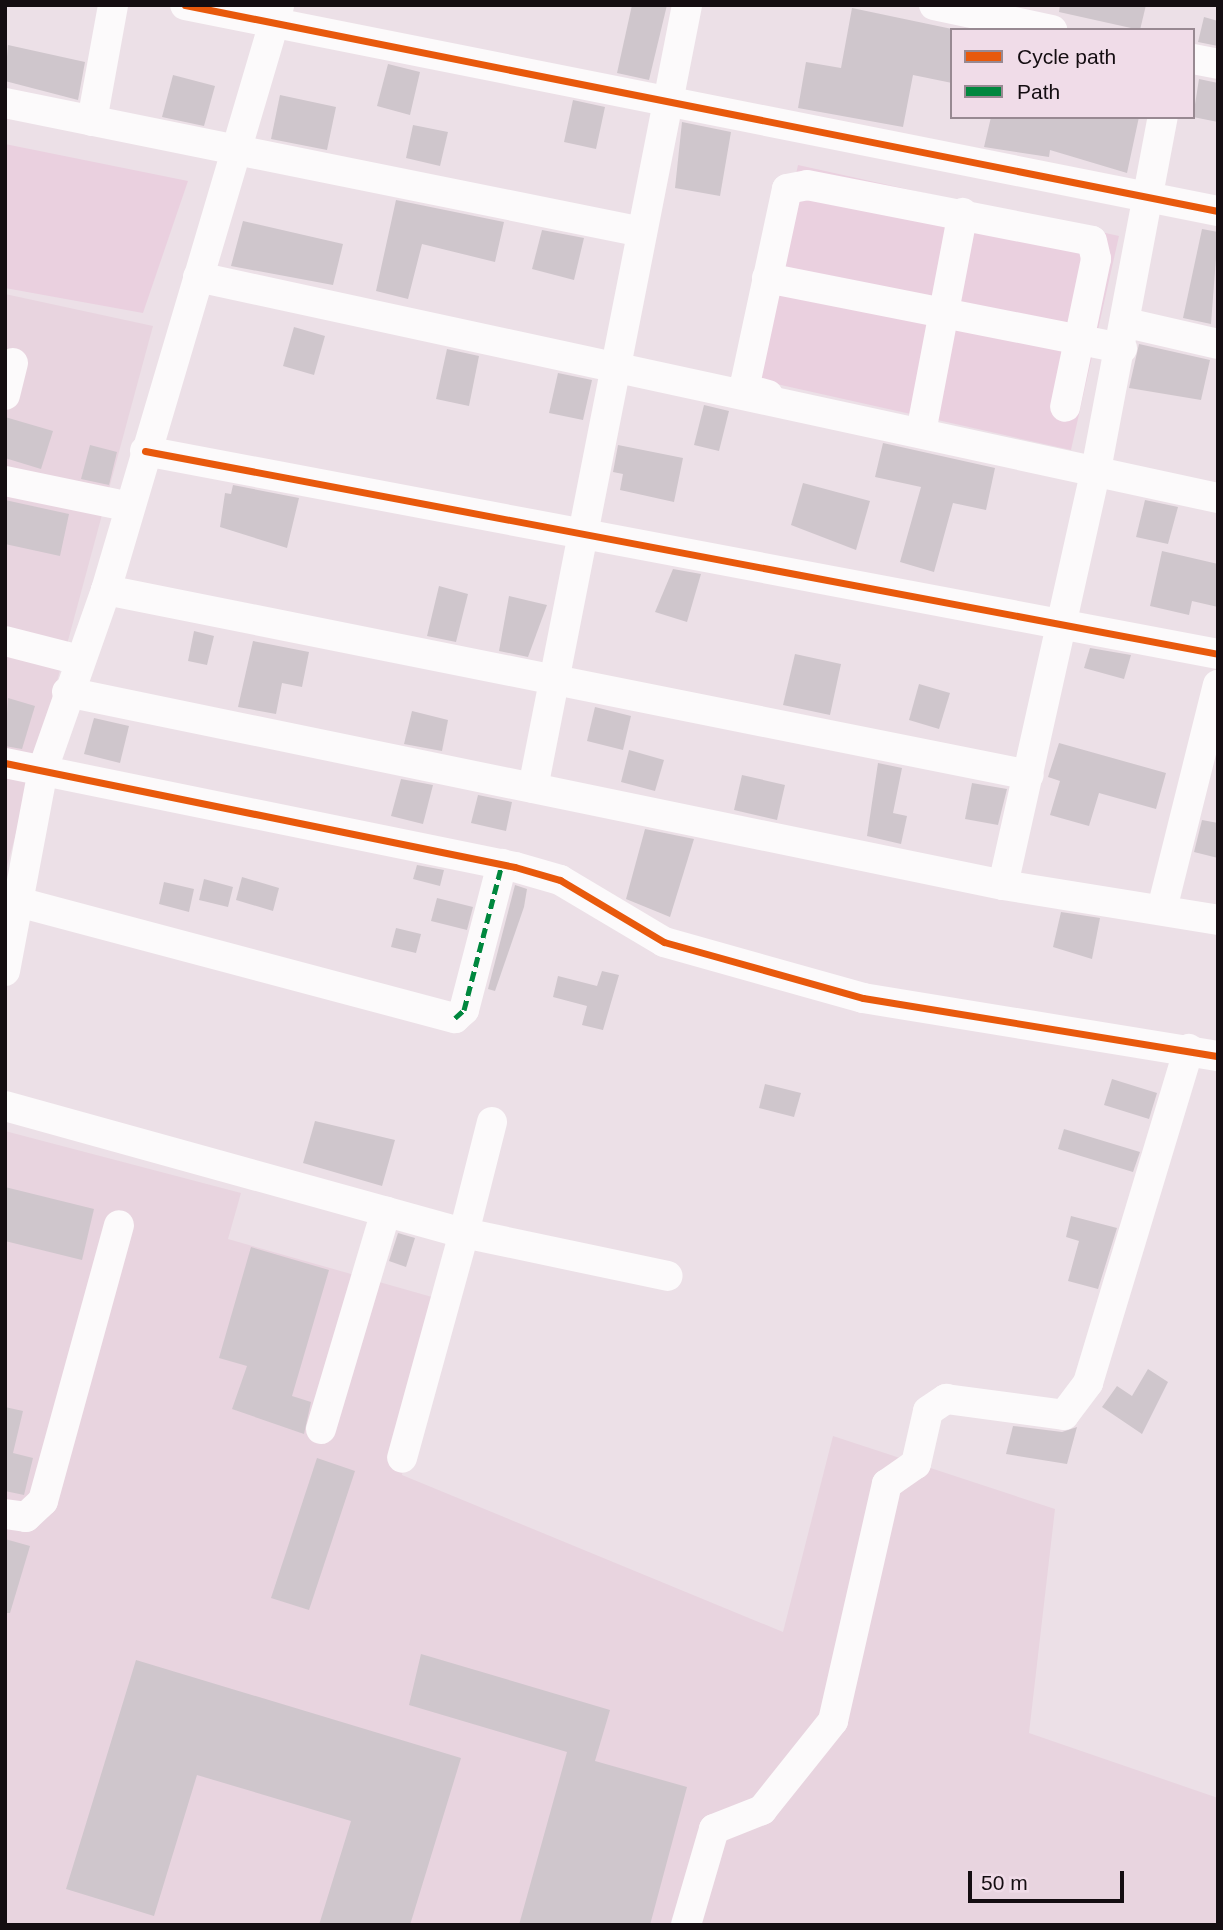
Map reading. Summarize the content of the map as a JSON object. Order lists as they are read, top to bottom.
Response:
{
  "legend": ["Cycle path", "Path"],
  "scale_bar": "50 m"
}
